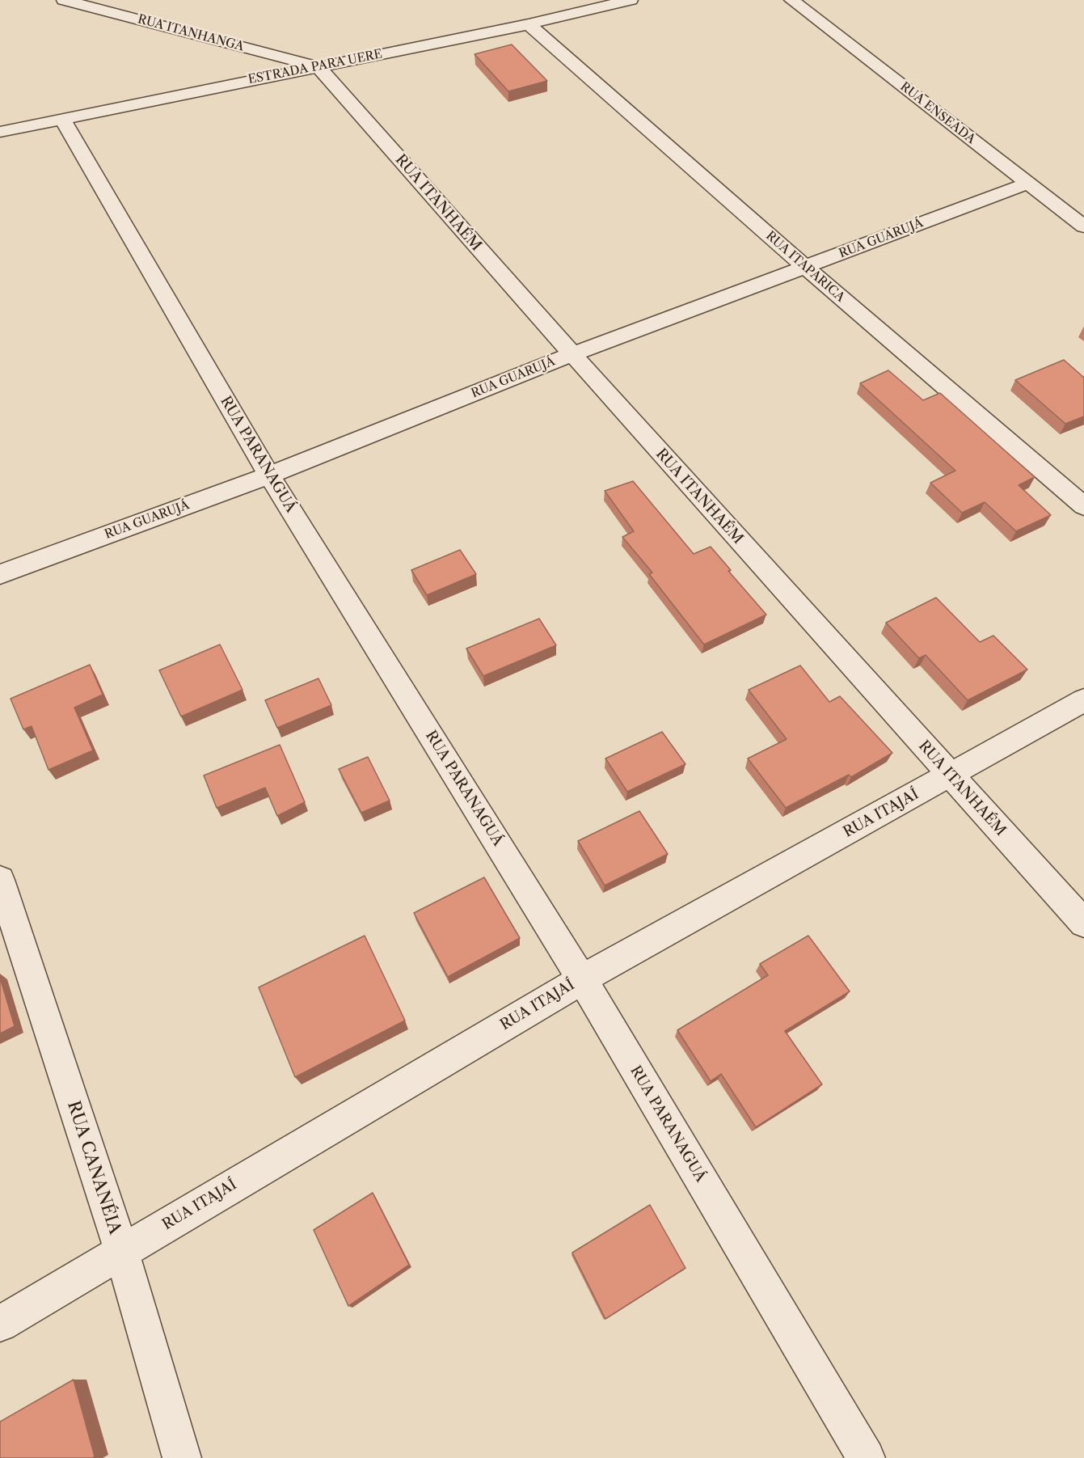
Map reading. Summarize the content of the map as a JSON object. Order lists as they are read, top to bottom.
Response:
{
  "streets": {
    "street": [
      "RUA ITANHANGA",
      "ESTRADA PARA UERE",
      "RUA ENSEADA",
      "RUA ITANHAÉM",
      "RUA GUARUJÁ",
      "RUA ITAPARICA",
      "RUA PARANAGUÁ",
      "RUA ITAJAÍ",
      "RUA CANANÉIA"
    ]
  },
  "crossings": [
    ["RUA ITANHANGA", "ESTRADA PARA UERE"],
    ["RUA ITANHANGA", "RUA ITANHAÉM"],
    ["ESTRADA PARA UERE", "RUA ITANHAÉM"],
    ["ESTRADA PARA UERE", "RUA ITAPARICA"],
    ["ESTRADA PARA UERE", "RUA PARANAGUÁ"],
    ["RUA ENSEADA", "RUA GUARUJÁ"],
    ["RUA ITANHAÉM", "RUA GUARUJÁ"],
    ["RUA ITANHAÉM", "RUA ITAJAÍ"],
    ["RUA GUARUJÁ", "RUA ITAPARICA"],
    ["RUA GUARUJÁ", "RUA PARANAGUÁ"],
    ["RUA PARANAGUÁ", "RUA ITAJAÍ"],
    ["RUA ITAJAÍ", "RUA CANANÉIA"]
  ]
}
